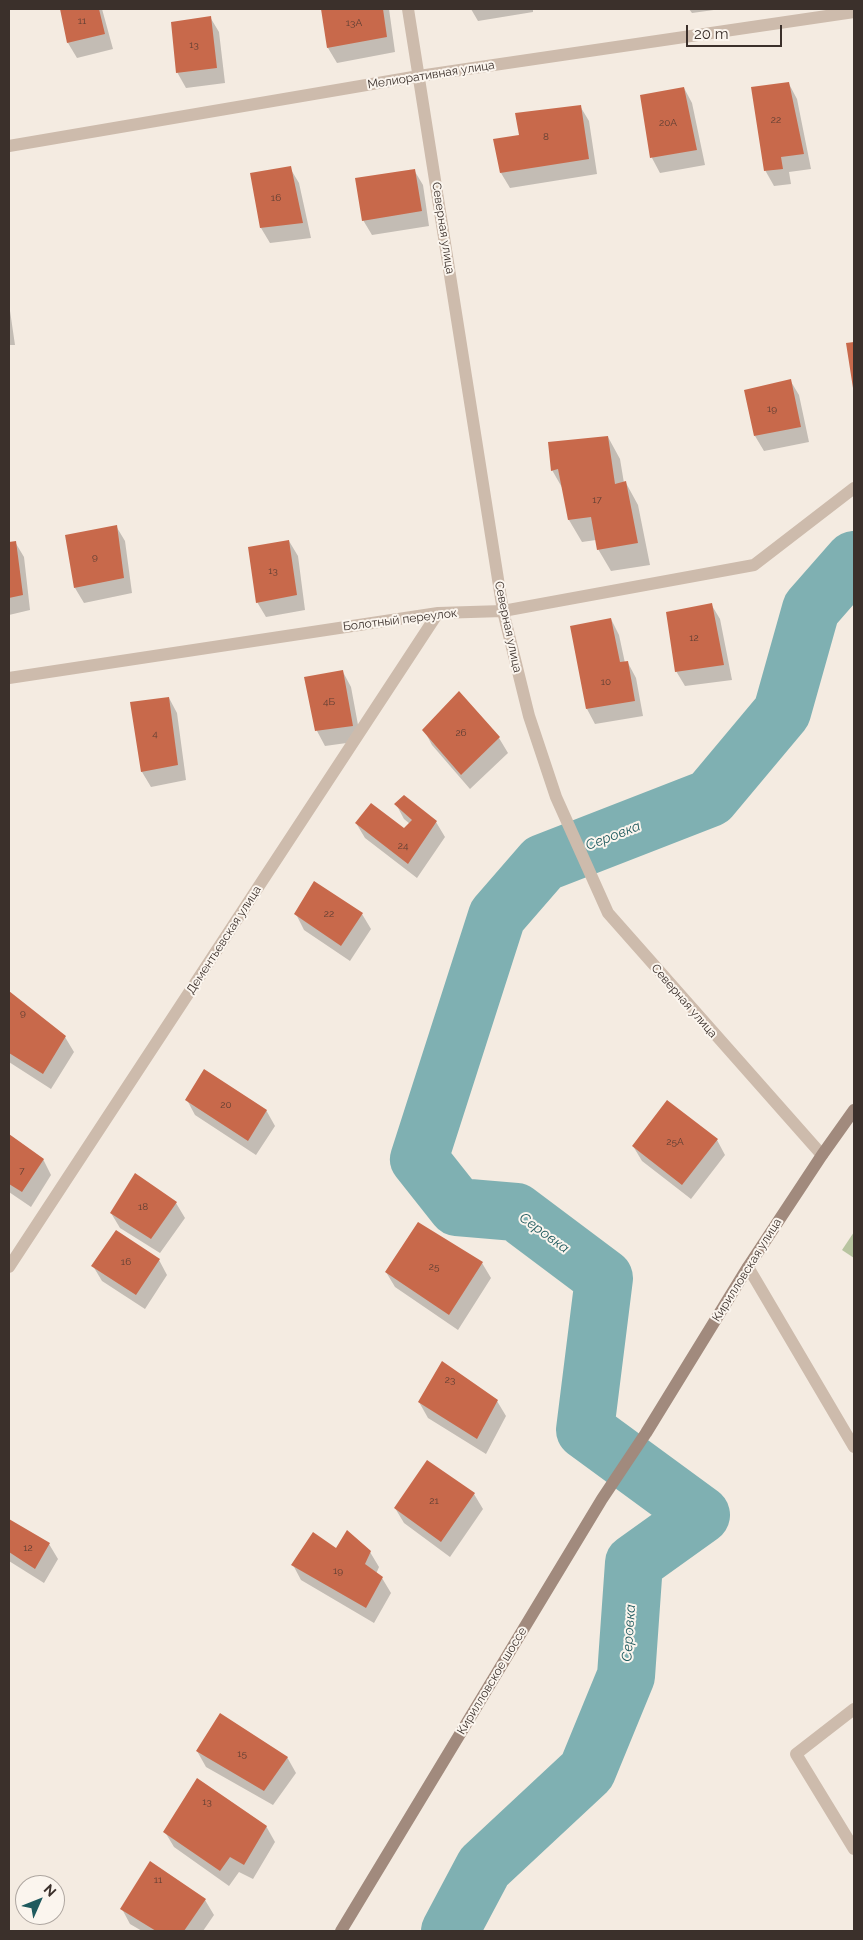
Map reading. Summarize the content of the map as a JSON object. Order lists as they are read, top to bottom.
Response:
{
  "streets": {
    "main road": ["Кирилловская улица", "Кирилловское шоссе"],
    "street": [
      "Мелиоративная улица",
      "Северная улица",
      "Болотный переулок",
      "Дементьевская улица"
    ]
  },
  "crossings": [
    ["Мелиоративная улица", "Северная улица"],
    ["Северная улица", "Болотный переулок"],
    ["Северная улица", "Кирилловская улица"],
    ["Болотный переулок", "Дементьевская улица"],
    ["Кирилловская улица", "Кирилловское шоссе"]
  ],
  "water": ["Серовка"],
  "house_numbers": [
    "11",
    "13А",
    "13",
    "22",
    "20А",
    "8",
    "16",
    "19",
    "17",
    "9",
    "13",
    "12",
    "10",
    "4Б",
    "26",
    "4",
    "24",
    "22",
    "9",
    "20",
    "25А",
    "7",
    "18",
    "16",
    "25",
    "23",
    "21",
    "12",
    "19",
    "15",
    "13",
    "11"
  ],
  "scale_bar": "20 m",
  "north": "top right"
}
